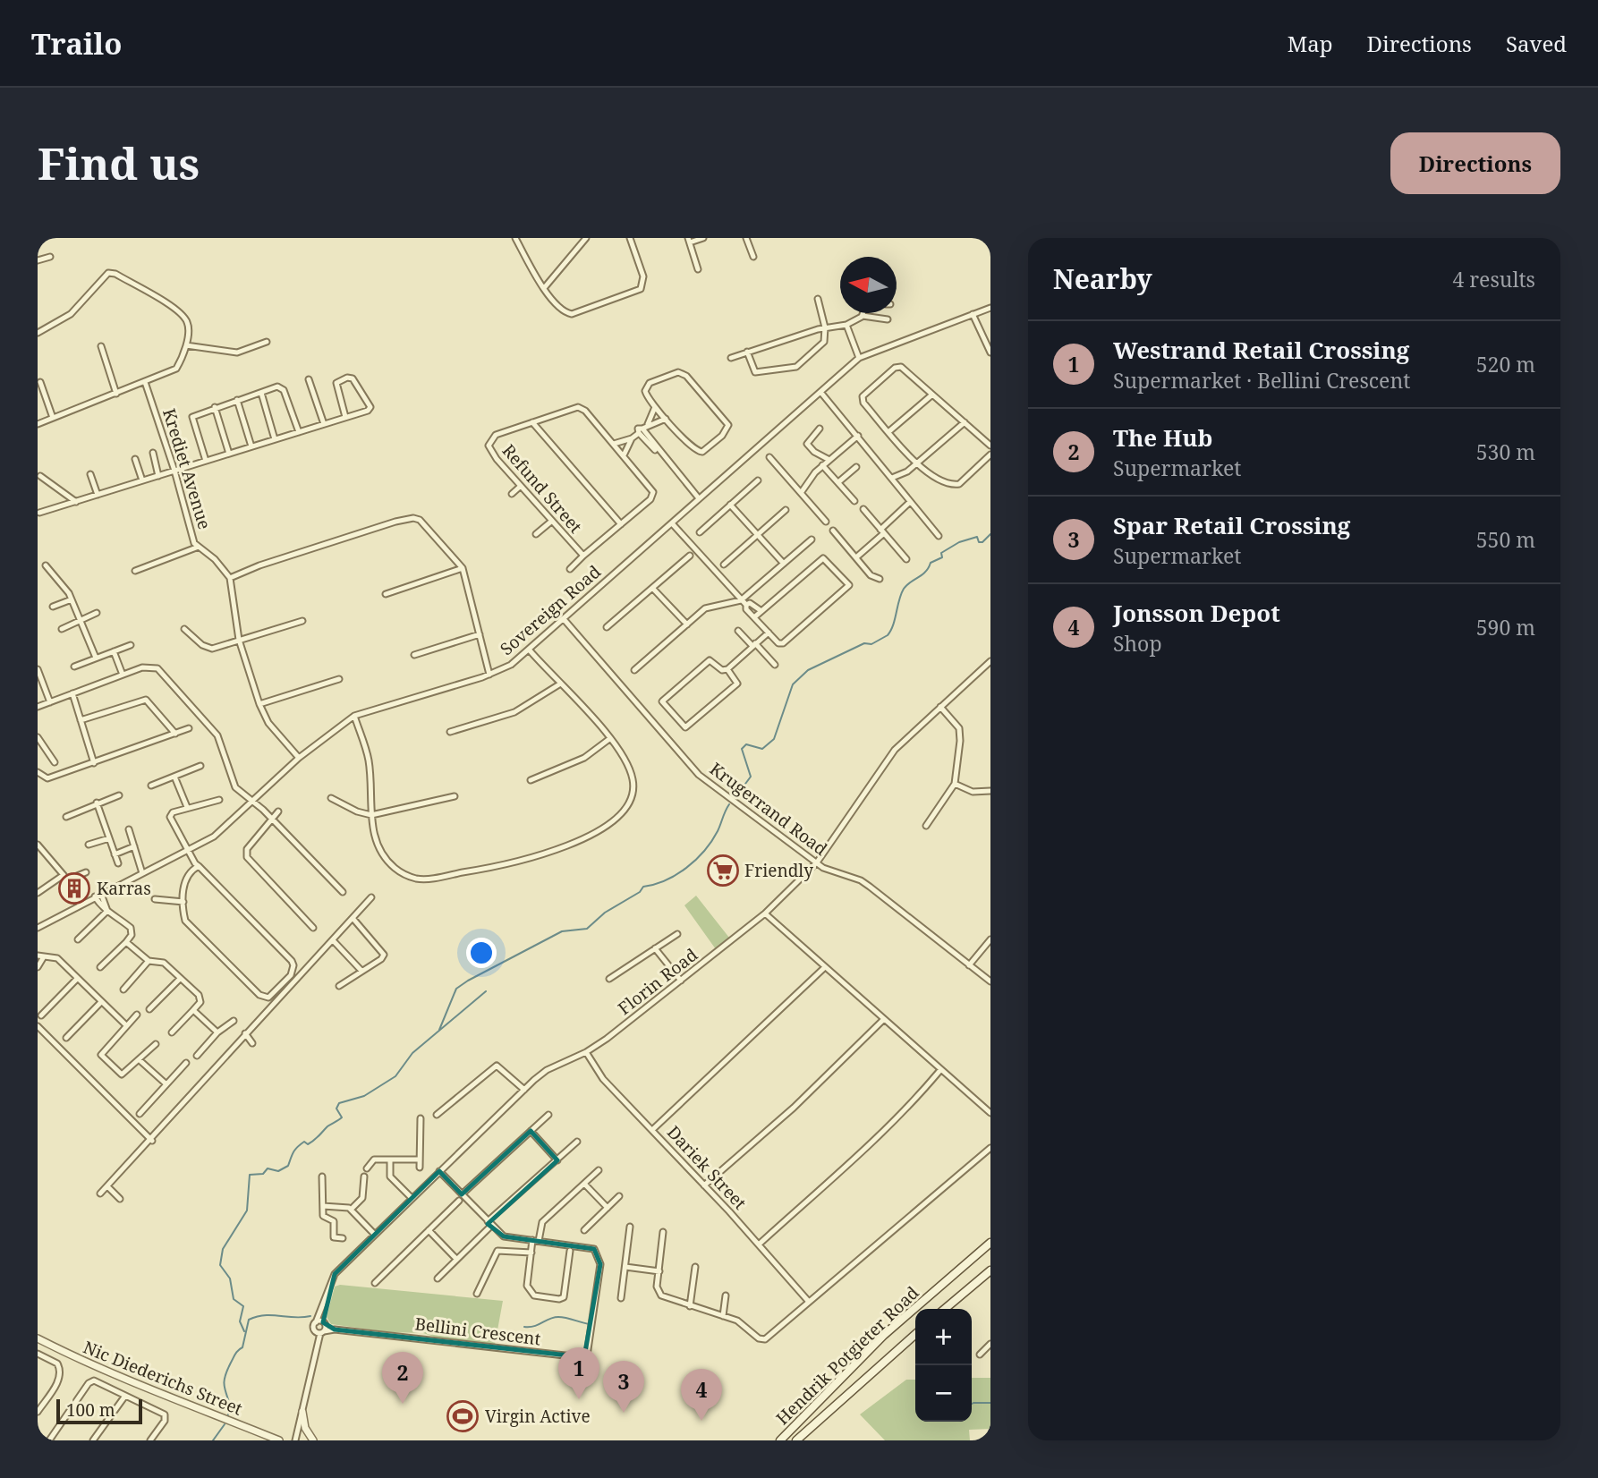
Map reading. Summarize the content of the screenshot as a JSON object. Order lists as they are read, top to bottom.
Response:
{
  "streets": {
    "main road": ["Hendrik Potgieter Road"],
    "street": [
      "Krediet Avenue",
      "Refund Street",
      "Sovereign Road",
      "Krugerrand Road",
      "Florin Road",
      "Dariek Street",
      "Bellini Crescent",
      "Nic Diederichs Street"
    ]
  },
  "crossings": [
    ["Sovereign Road", "Krugerrand Road"],
    ["Krugerrand Road", "Florin Road"],
    ["Florin Road", "Dariek Street"],
    ["Florin Road", "Bellini Crescent"]
  ],
  "places": {
    "supermarket": ["Friendly"],
    "building": ["Karras"],
    "sports": ["Virgin Active"]
  },
  "scale_bar": "100 m",
  "north": "left",
  "page": {
    "header": "Trailo",
    "nav": ["Map", "Directions", "Saved"],
    "buttons": "Directions",
    "title": "Find us",
    "heading": ["Nearby", "4 results"],
    "list": [
      {
        "mark": "1",
        "name": "Westrand Retail Crossing",
        "note": "Supermarket · Bellini Crescent",
        "value": "520 m"
      },
      {
        "mark": "2",
        "name": "The Hub",
        "note": "Supermarket",
        "value": "530 m"
      },
      {
        "mark": "3",
        "name": "Spar Retail Crossing",
        "note": "Supermarket",
        "value": "550 m"
      },
      {
        "mark": "4",
        "name": "Jonsson Depot",
        "note": "Shop",
        "value": "590 m"
      }
    ],
    "map_buttons": ["+", "−"],
    "pins": [
      "1",
      "2",
      "3",
      "4"
    ],
    "scale": "100 m"
  }
}
